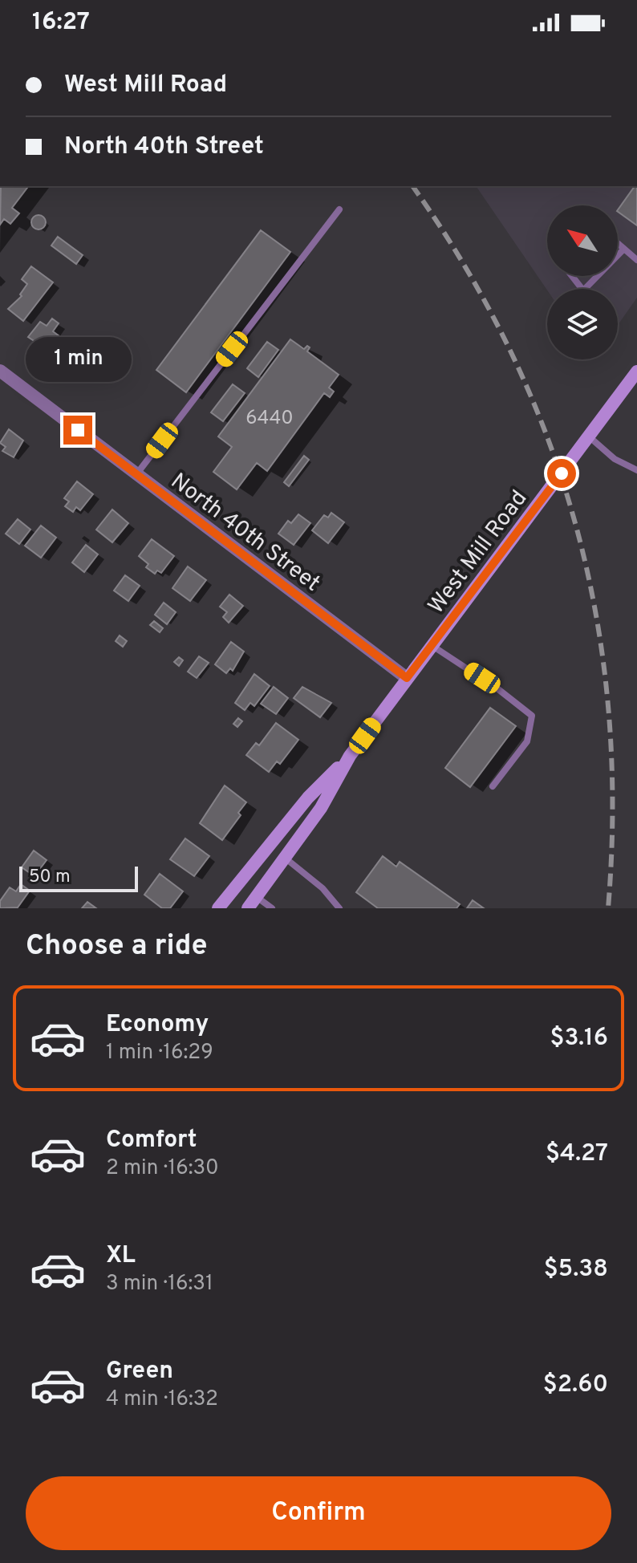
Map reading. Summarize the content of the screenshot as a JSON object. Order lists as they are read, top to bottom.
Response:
{
  "streets": {
    "main road": ["West Mill Road"],
    "street": ["North 40th Street"]
  },
  "crossings": [
    ["North 40th Street", "West Mill Road"]
  ],
  "house_numbers": ["6440"],
  "scale_bar": "50 m",
  "north": "top left",
  "page": {
    "status": "16:27",
    "banner": ["West Mill Road", "North 40th Street"],
    "bubble": "1 min",
    "scale": "50 m",
    "heading": "Choose a ride",
    "list": [
      {
        "name": "Economy",
        "note": "1 min · 16:29",
        "value": "$3.16"
      },
      {
        "name": "Comfort",
        "note": "2 min · 16:30",
        "value": "$4.27"
      },
      {
        "name": "XL",
        "note": "3 min · 16:31",
        "value": "$5.38"
      },
      {
        "name": "Green",
        "note": "4 min · 16:32",
        "value": "$2.60"
      }
    ],
    "buttons": "Confirm"
  }
}
